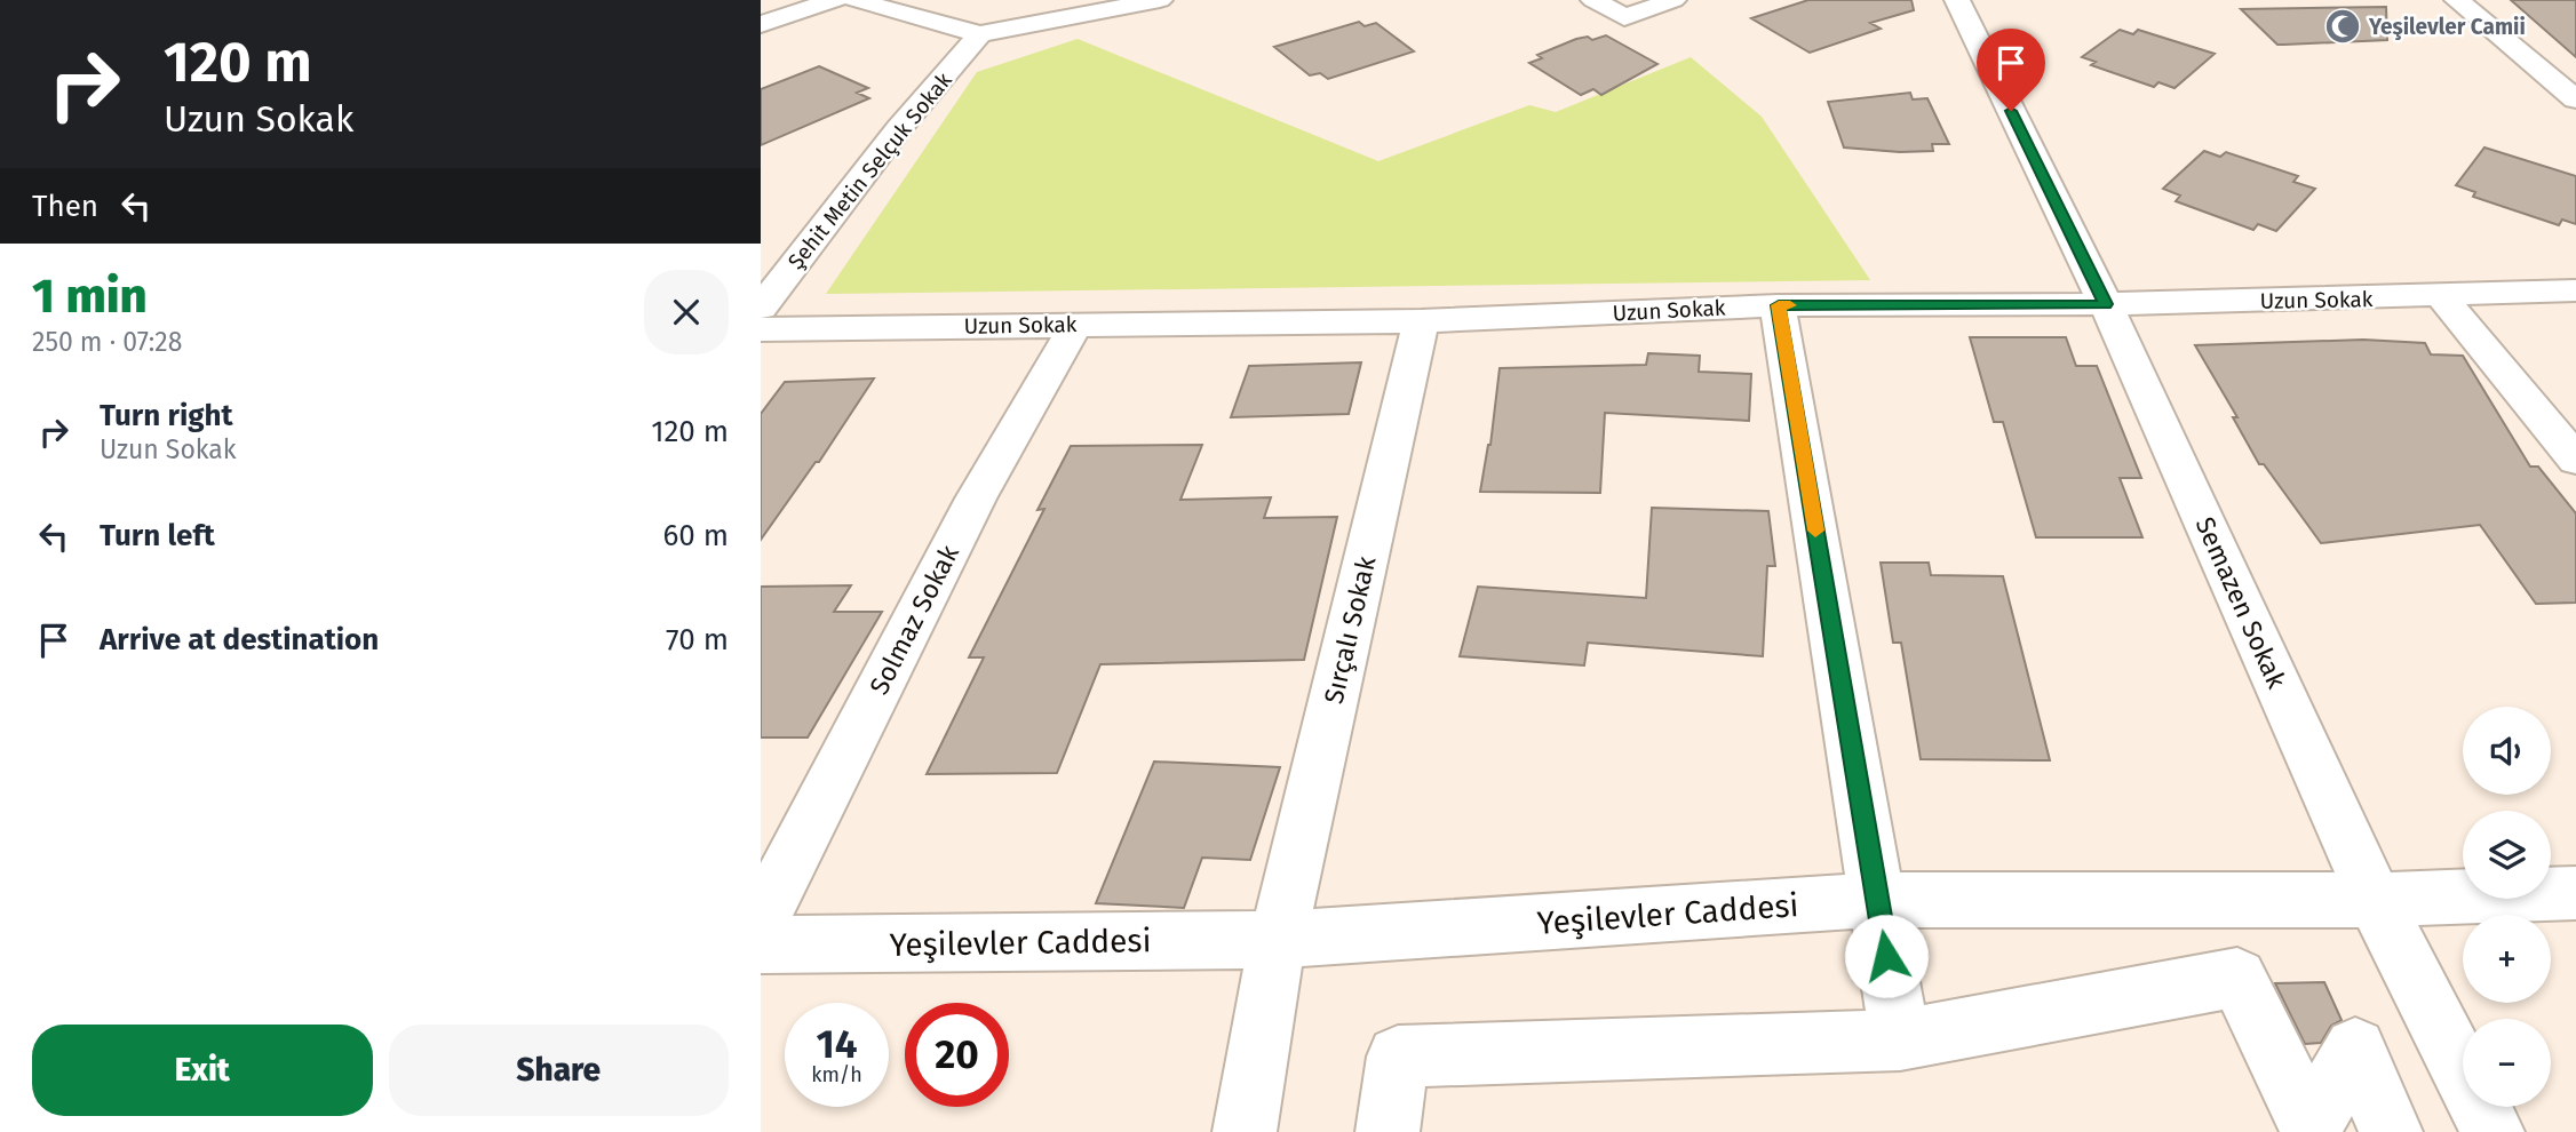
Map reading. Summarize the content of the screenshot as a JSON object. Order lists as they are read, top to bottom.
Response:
{
  "streets": {
    "street": [
      "Şehit Metin Selçuk Sokak",
      "Uzun Sokak",
      "Semazen Sokak",
      "Solmaz Sokak",
      "Sırçalı Sokak",
      "Yeşilevler Caddesi"
    ]
  },
  "crossings": [
    ["Uzun Sokak", "Semazen Sokak"],
    ["Uzun Sokak", "Solmaz Sokak"],
    ["Uzun Sokak", "Sırçalı Sokak"],
    ["Semazen Sokak", "Yeşilevler Caddesi"],
    ["Sırçalı Sokak", "Yeşilevler Caddesi"]
  ],
  "places": {
    "mosque": ["Yeşilevler Camii"]
  },
  "page": {
    "turn": ["120 m", "Uzun Sokak"],
    "then": "Then",
    "heading": ["1 min", "250 m · 07:28"],
    "list": [
      {
        "name": "Turn right",
        "note": "Uzun Sokak",
        "value": "120 m"
      },
      {
        "name": "Turn left",
        "value": "60 m"
      },
      {
        "name": "Arrive at destination",
        "value": "70 m"
      }
    ],
    "map_buttons": ["+", "−"],
    "speed": "14 km/h",
    "limit": "20",
    "buttons": ["Exit", "Share"]
  }
}
